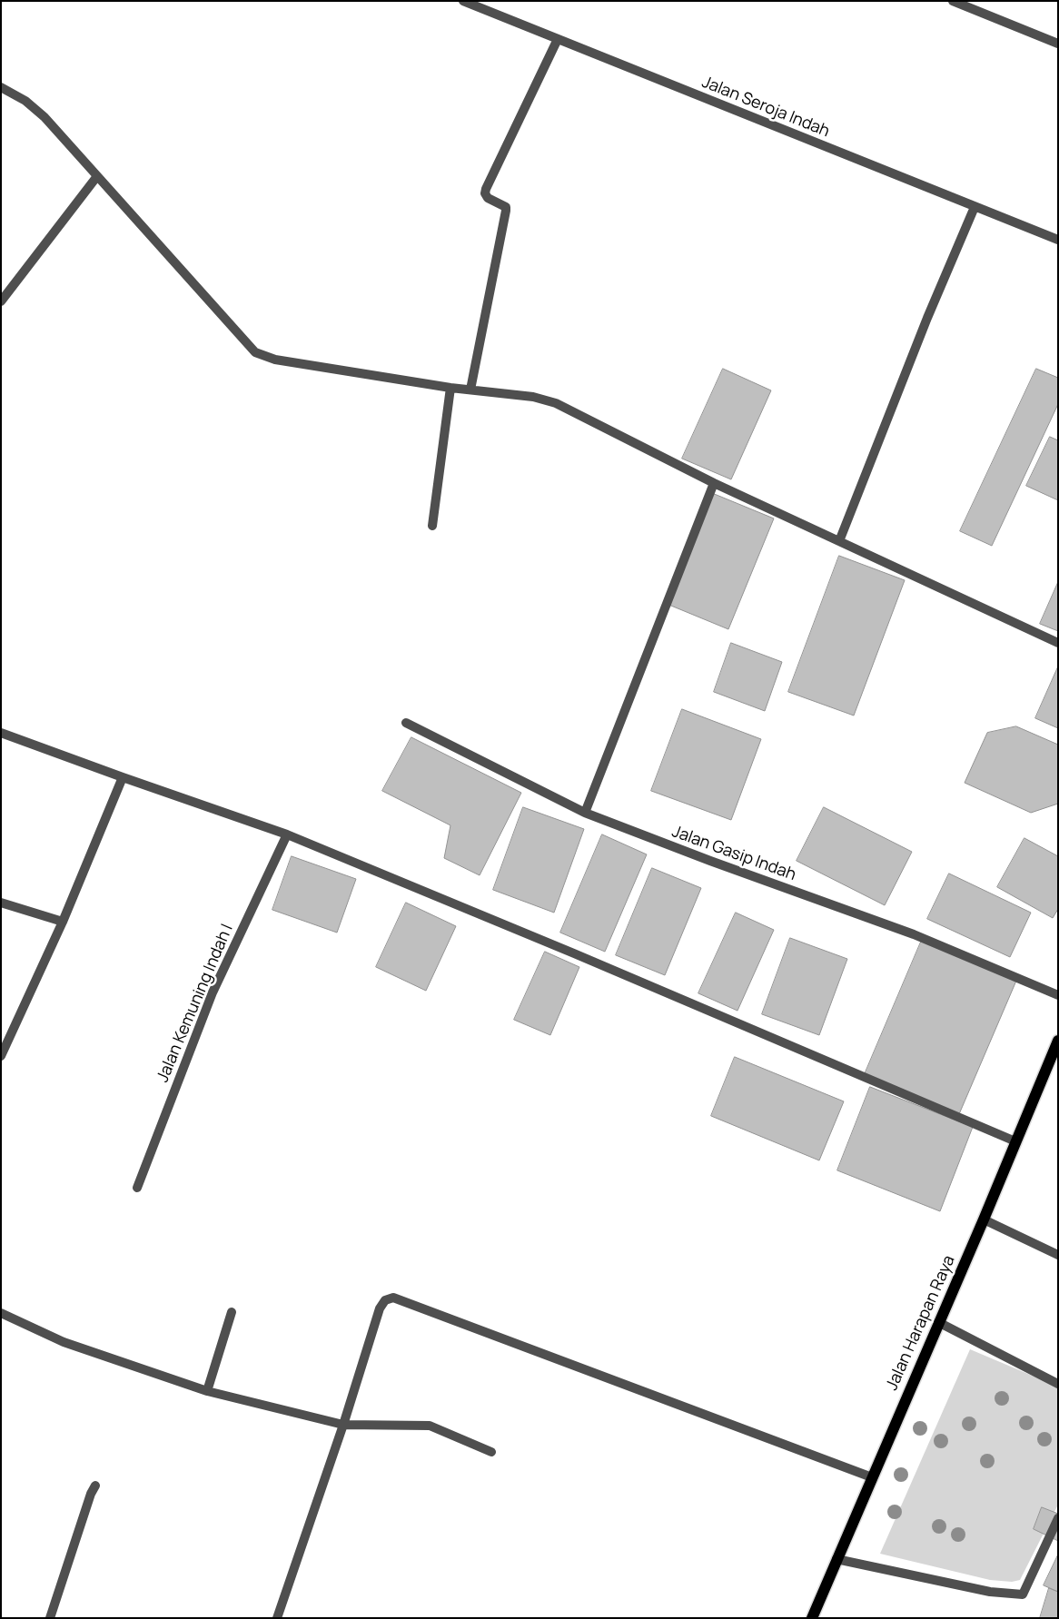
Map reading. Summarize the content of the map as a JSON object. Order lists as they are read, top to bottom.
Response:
{
  "streets": {
    "main road": ["Jalan Harapan Raya"],
    "street": ["Jalan Seroja Indah", "Jalan Gasip Indah", "Jalan Kemuning Indah I"]
  }
}
